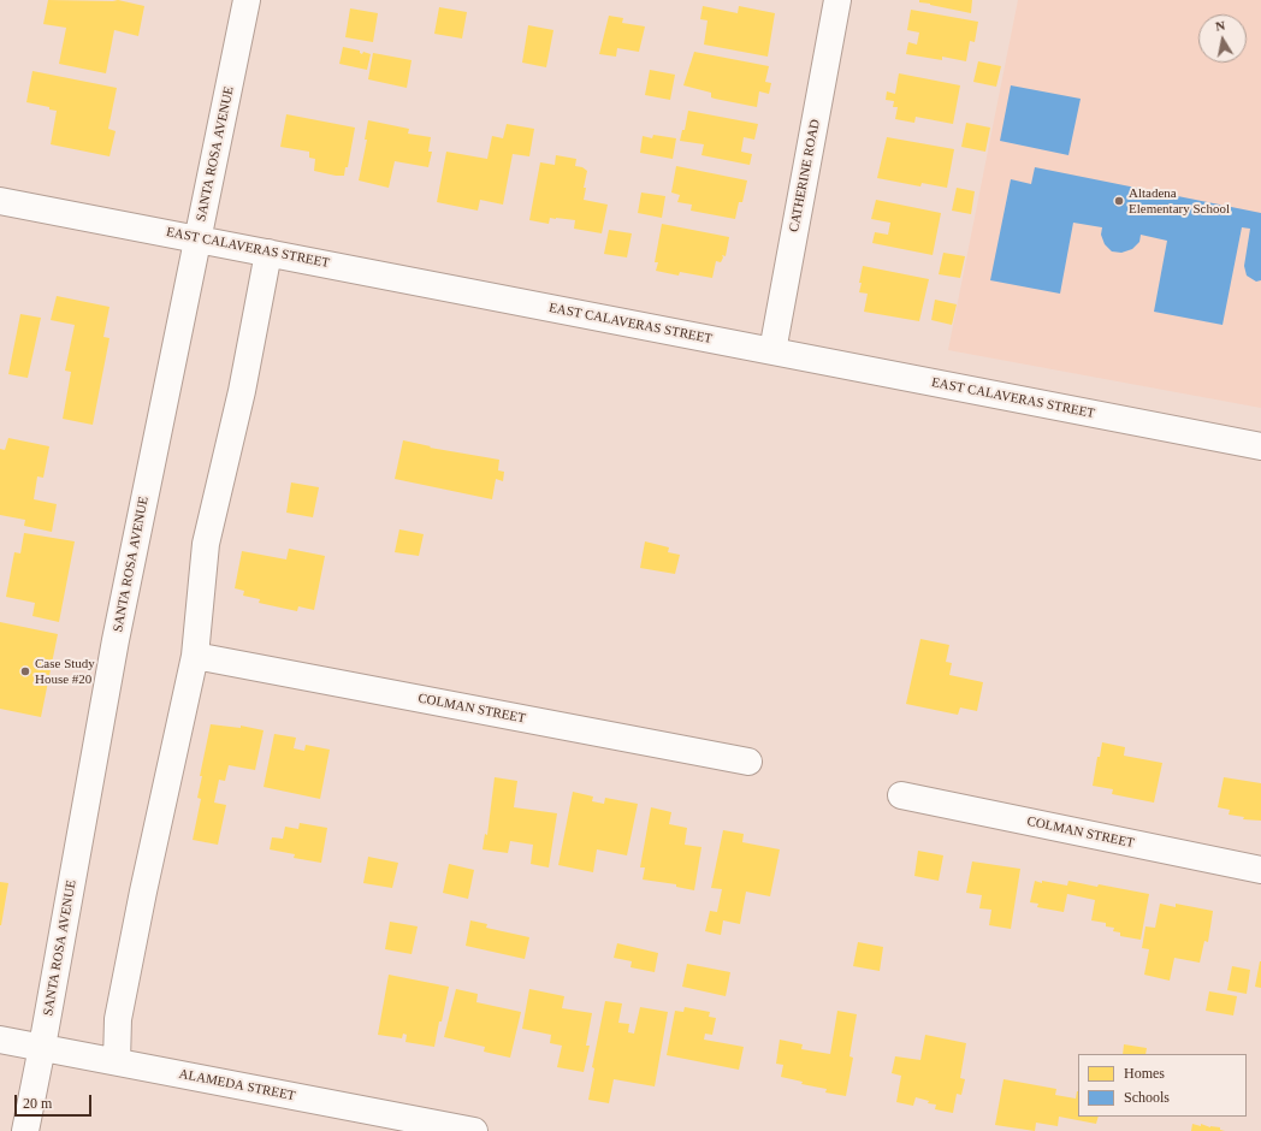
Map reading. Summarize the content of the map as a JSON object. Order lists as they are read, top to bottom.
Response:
{
  "streets": {
    "street": [
      "SANTA ROSA AVENUE",
      "CATHERINE ROAD",
      "EAST CALAVERAS STREET",
      "COLMAN STREET",
      "ALAMEDA STREET"
    ]
  },
  "crossings": [
    ["SANTA ROSA AVENUE", "EAST CALAVERAS STREET"],
    ["SANTA ROSA AVENUE", "ALAMEDA STREET"],
    ["CATHERINE ROAD", "EAST CALAVERAS STREET"]
  ],
  "places": ["Altadena Elementary School", "Case Study House #20"],
  "legend": ["Homes", "Schools"],
  "scale_bar": "20 m",
  "north": "top"
}
